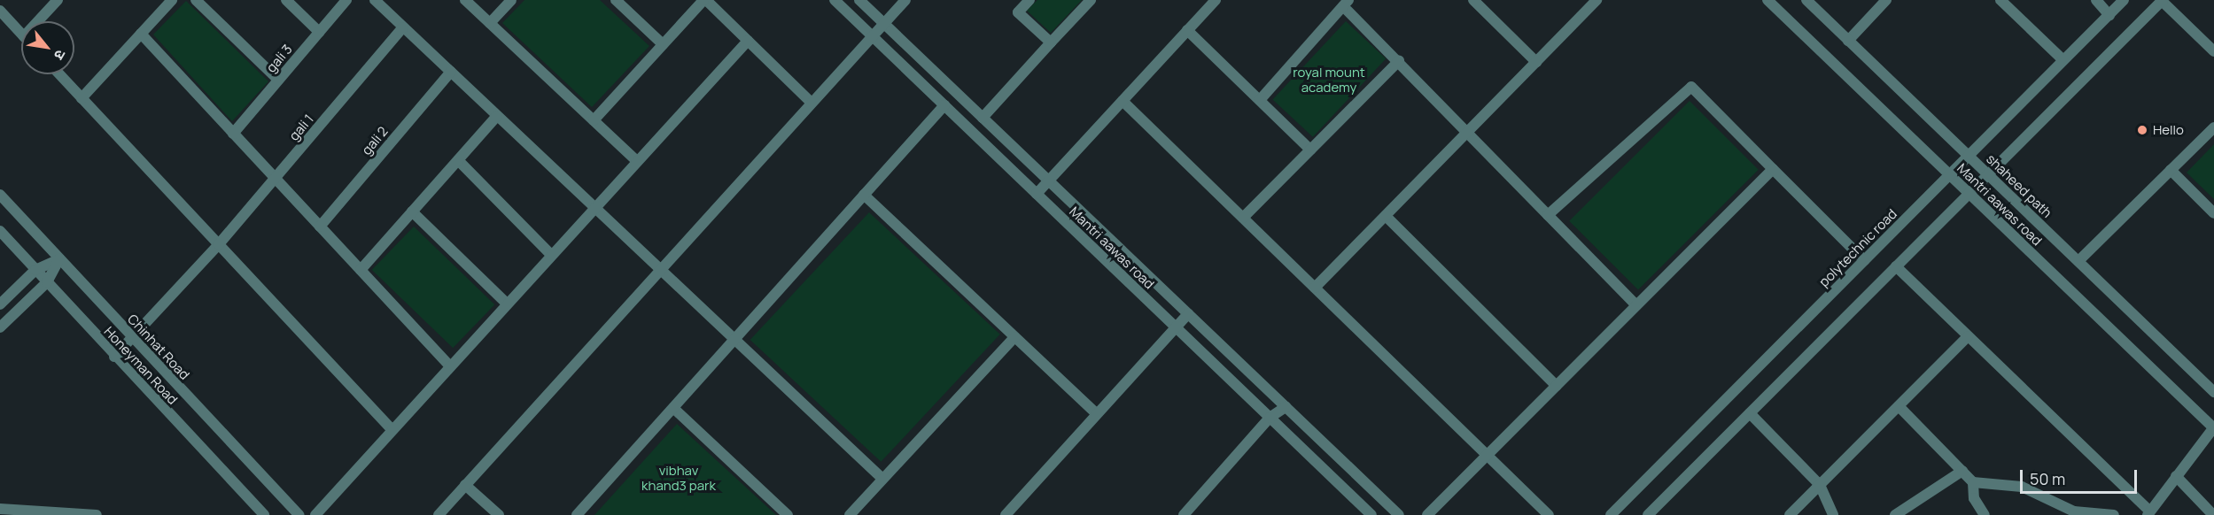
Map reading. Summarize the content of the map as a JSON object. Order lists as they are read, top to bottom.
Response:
{
  "streets": {
    "street": [
      "gali 3",
      "gali 1",
      "gali 2",
      "shaheed path",
      "Mantri aawas road",
      "polytechnic road",
      "Chinhat Road",
      "Honeyman Road"
    ]
  },
  "crossings": [
    ["gali 1", "Chinhat Road"],
    ["gali 1", "Honeyman Road"],
    ["shaheed path", "polytechnic road"],
    ["Mantri aawas road", "polytechnic road"]
  ],
  "parks": ["royal mount academy", "vibhav khand3 park"],
  "places": ["Hello"],
  "scale_bar": "50 m",
  "north": "bottom right"
}
